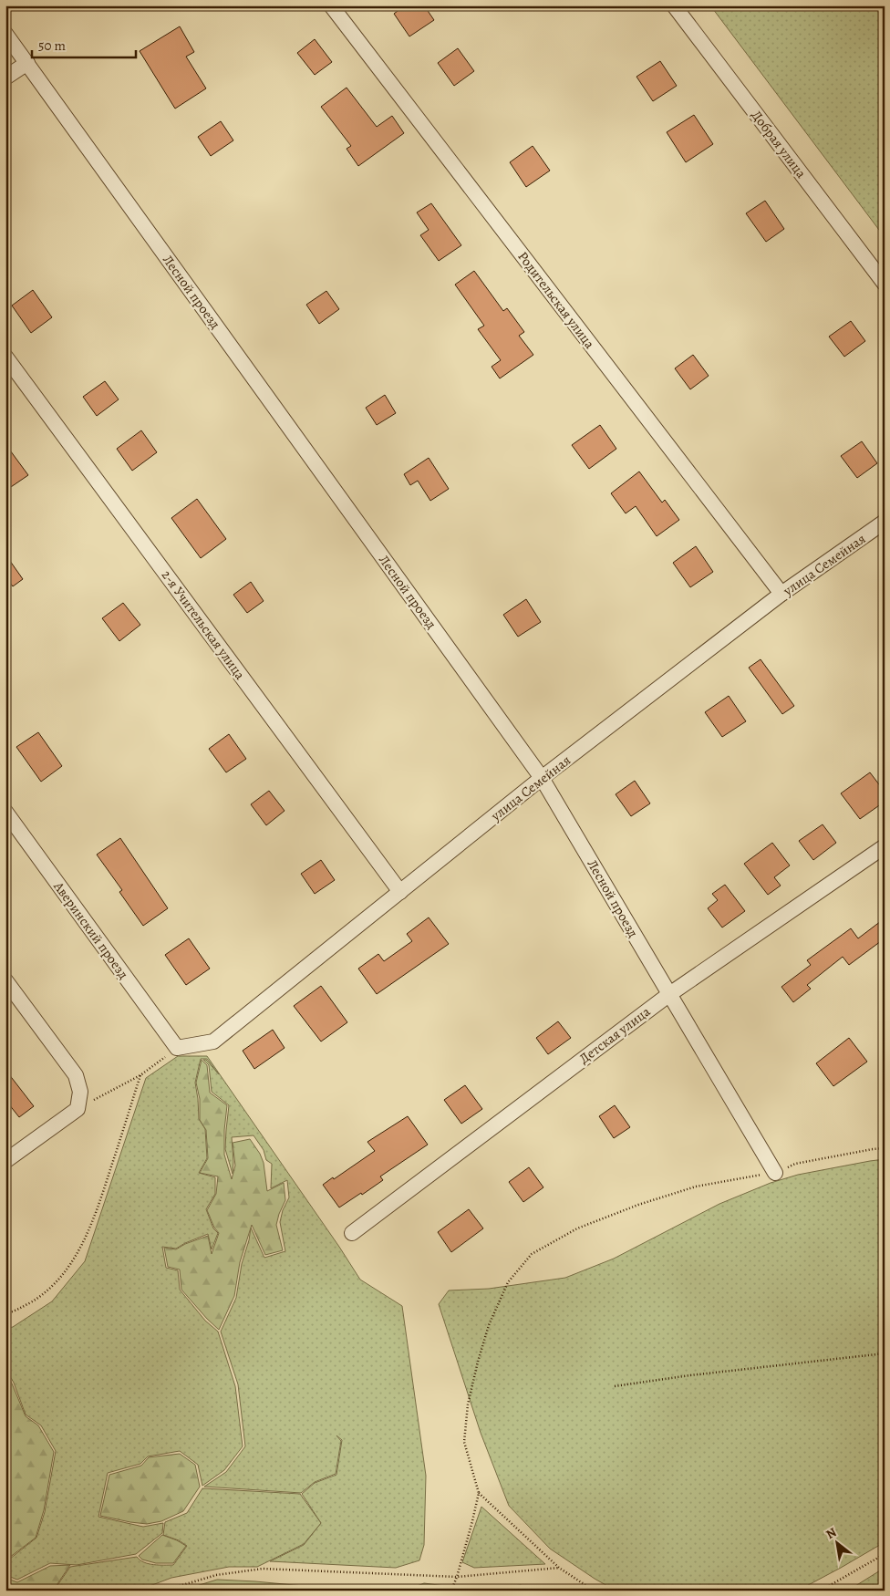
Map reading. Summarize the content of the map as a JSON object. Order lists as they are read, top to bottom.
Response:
{
  "streets": {
    "street": [
      "Добрая улица",
      "Лесной проезд",
      "Родительская улица",
      "улица Семейная",
      "2-я Учительская улица",
      "Аверинский проезд",
      "Детская улица"
    ]
  },
  "crossings": [
    ["Лесной проезд", "улица Семейная"],
    ["Лесной проезд", "Детская улица"],
    ["Родительская улица", "улица Семейная"],
    ["улица Семейная", "2-я Учительская улица"],
    ["улица Семейная", "Аверинский проезд"]
  ],
  "scale_bar": "50 m",
  "north": "top left"
}
